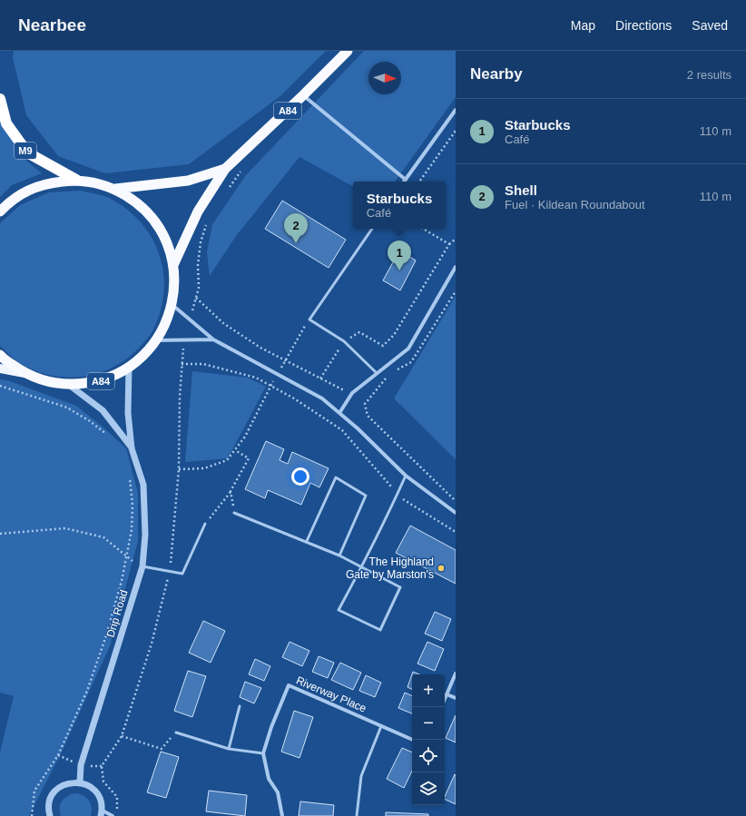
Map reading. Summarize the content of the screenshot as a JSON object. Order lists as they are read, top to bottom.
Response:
{
  "streets": {
    "highway": ["A84", "M9"],
    "street": ["Drip Road", "Riverway Place"]
  },
  "crossings": [
    ["A84", "M9"],
    ["A84", "Drip Road"]
  ],
  "places": ["The Highland Gate by Marston's"],
  "north": "right",
  "page": {
    "header": "Nearbee",
    "nav": ["Map", "Directions", "Saved"],
    "heading": ["Nearby", "2 results"],
    "list": [
      {
        "mark": "1",
        "name": "Starbucks",
        "note": "Café",
        "value": "110 m"
      },
      {
        "mark": "2",
        "name": "Shell",
        "note": "Fuel · Kildean Roundabout",
        "value": "110 m"
      }
    ],
    "popup": ["Starbucks", "Café"],
    "pins": ["2", "1"],
    "map_buttons": ["+", "−"]
  }
}
